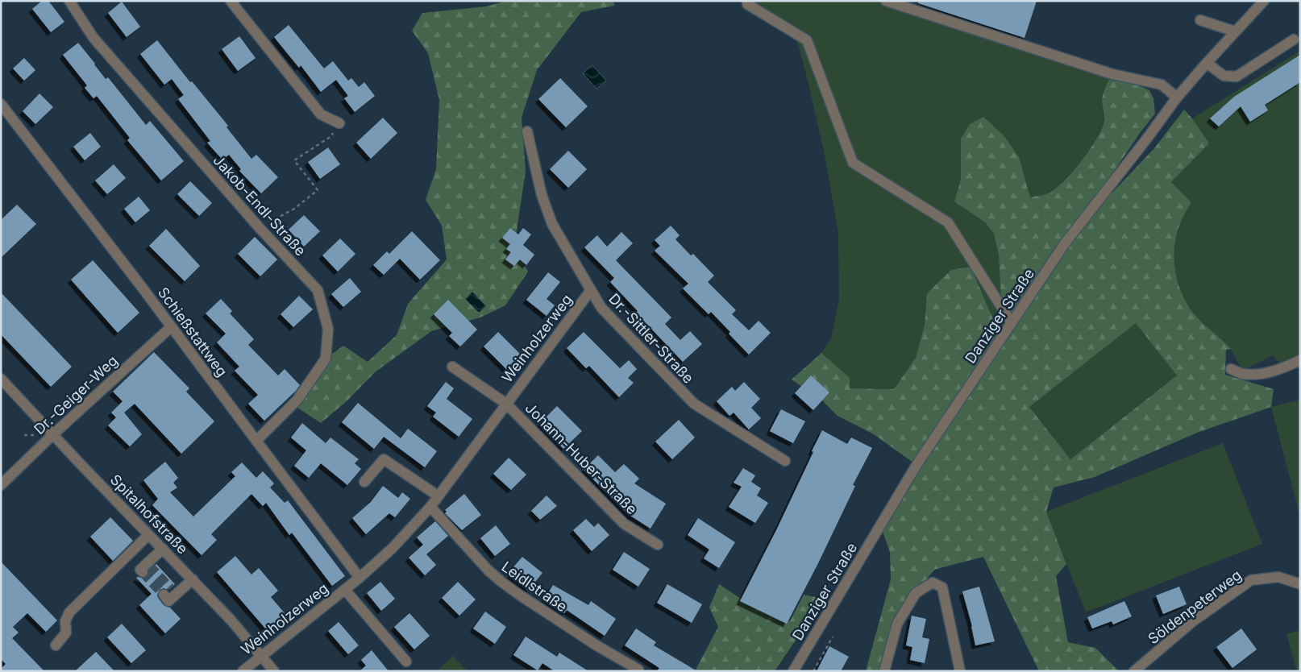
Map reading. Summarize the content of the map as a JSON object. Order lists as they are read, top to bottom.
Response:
{
  "streets": {
    "street": [
      "Jakob-Endl-Straße",
      "Danziger Straße",
      "Schießstattweg",
      "Weinholzerweg",
      "Dr.-Sittler-Straße",
      "Dr.-Geiger-Weg",
      "Johann-Huber-Straße",
      "Spitalhofstraße",
      "Leidlstraße",
      "Söldenpeterweg"
    ]
  },
  "crossings": [
    ["Jakob-Endl-Straße", "Schießstattweg"],
    ["Schießstattweg", "Weinholzerweg"],
    ["Schießstattweg", "Dr.-Geiger-Weg"],
    ["Weinholzerweg", "Dr.-Sittler-Straße"],
    ["Weinholzerweg", "Johann-Huber-Straße"],
    ["Weinholzerweg", "Spitalhofstraße"],
    ["Weinholzerweg", "Leidlstraße"],
    ["Dr.-Geiger-Weg", "Spitalhofstraße"]
  ]
}
